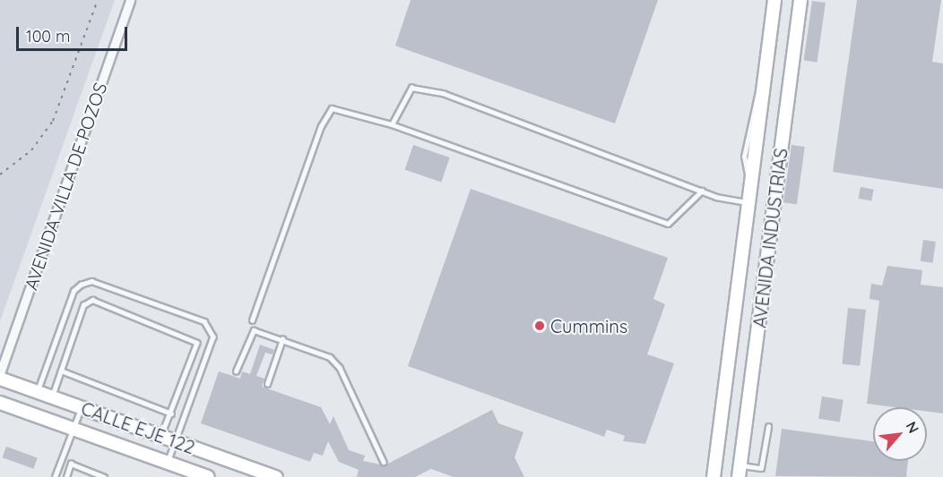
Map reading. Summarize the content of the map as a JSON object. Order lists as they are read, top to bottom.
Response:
{
  "streets": {
    "main road": ["AVENIDA INDUSTRIAS", "CALLE EJE 122"],
    "street": ["AVENIDA VILLA DE POZOS"]
  },
  "places": ["Cummins"],
  "scale_bar": "100 m",
  "north": "top right"
}
